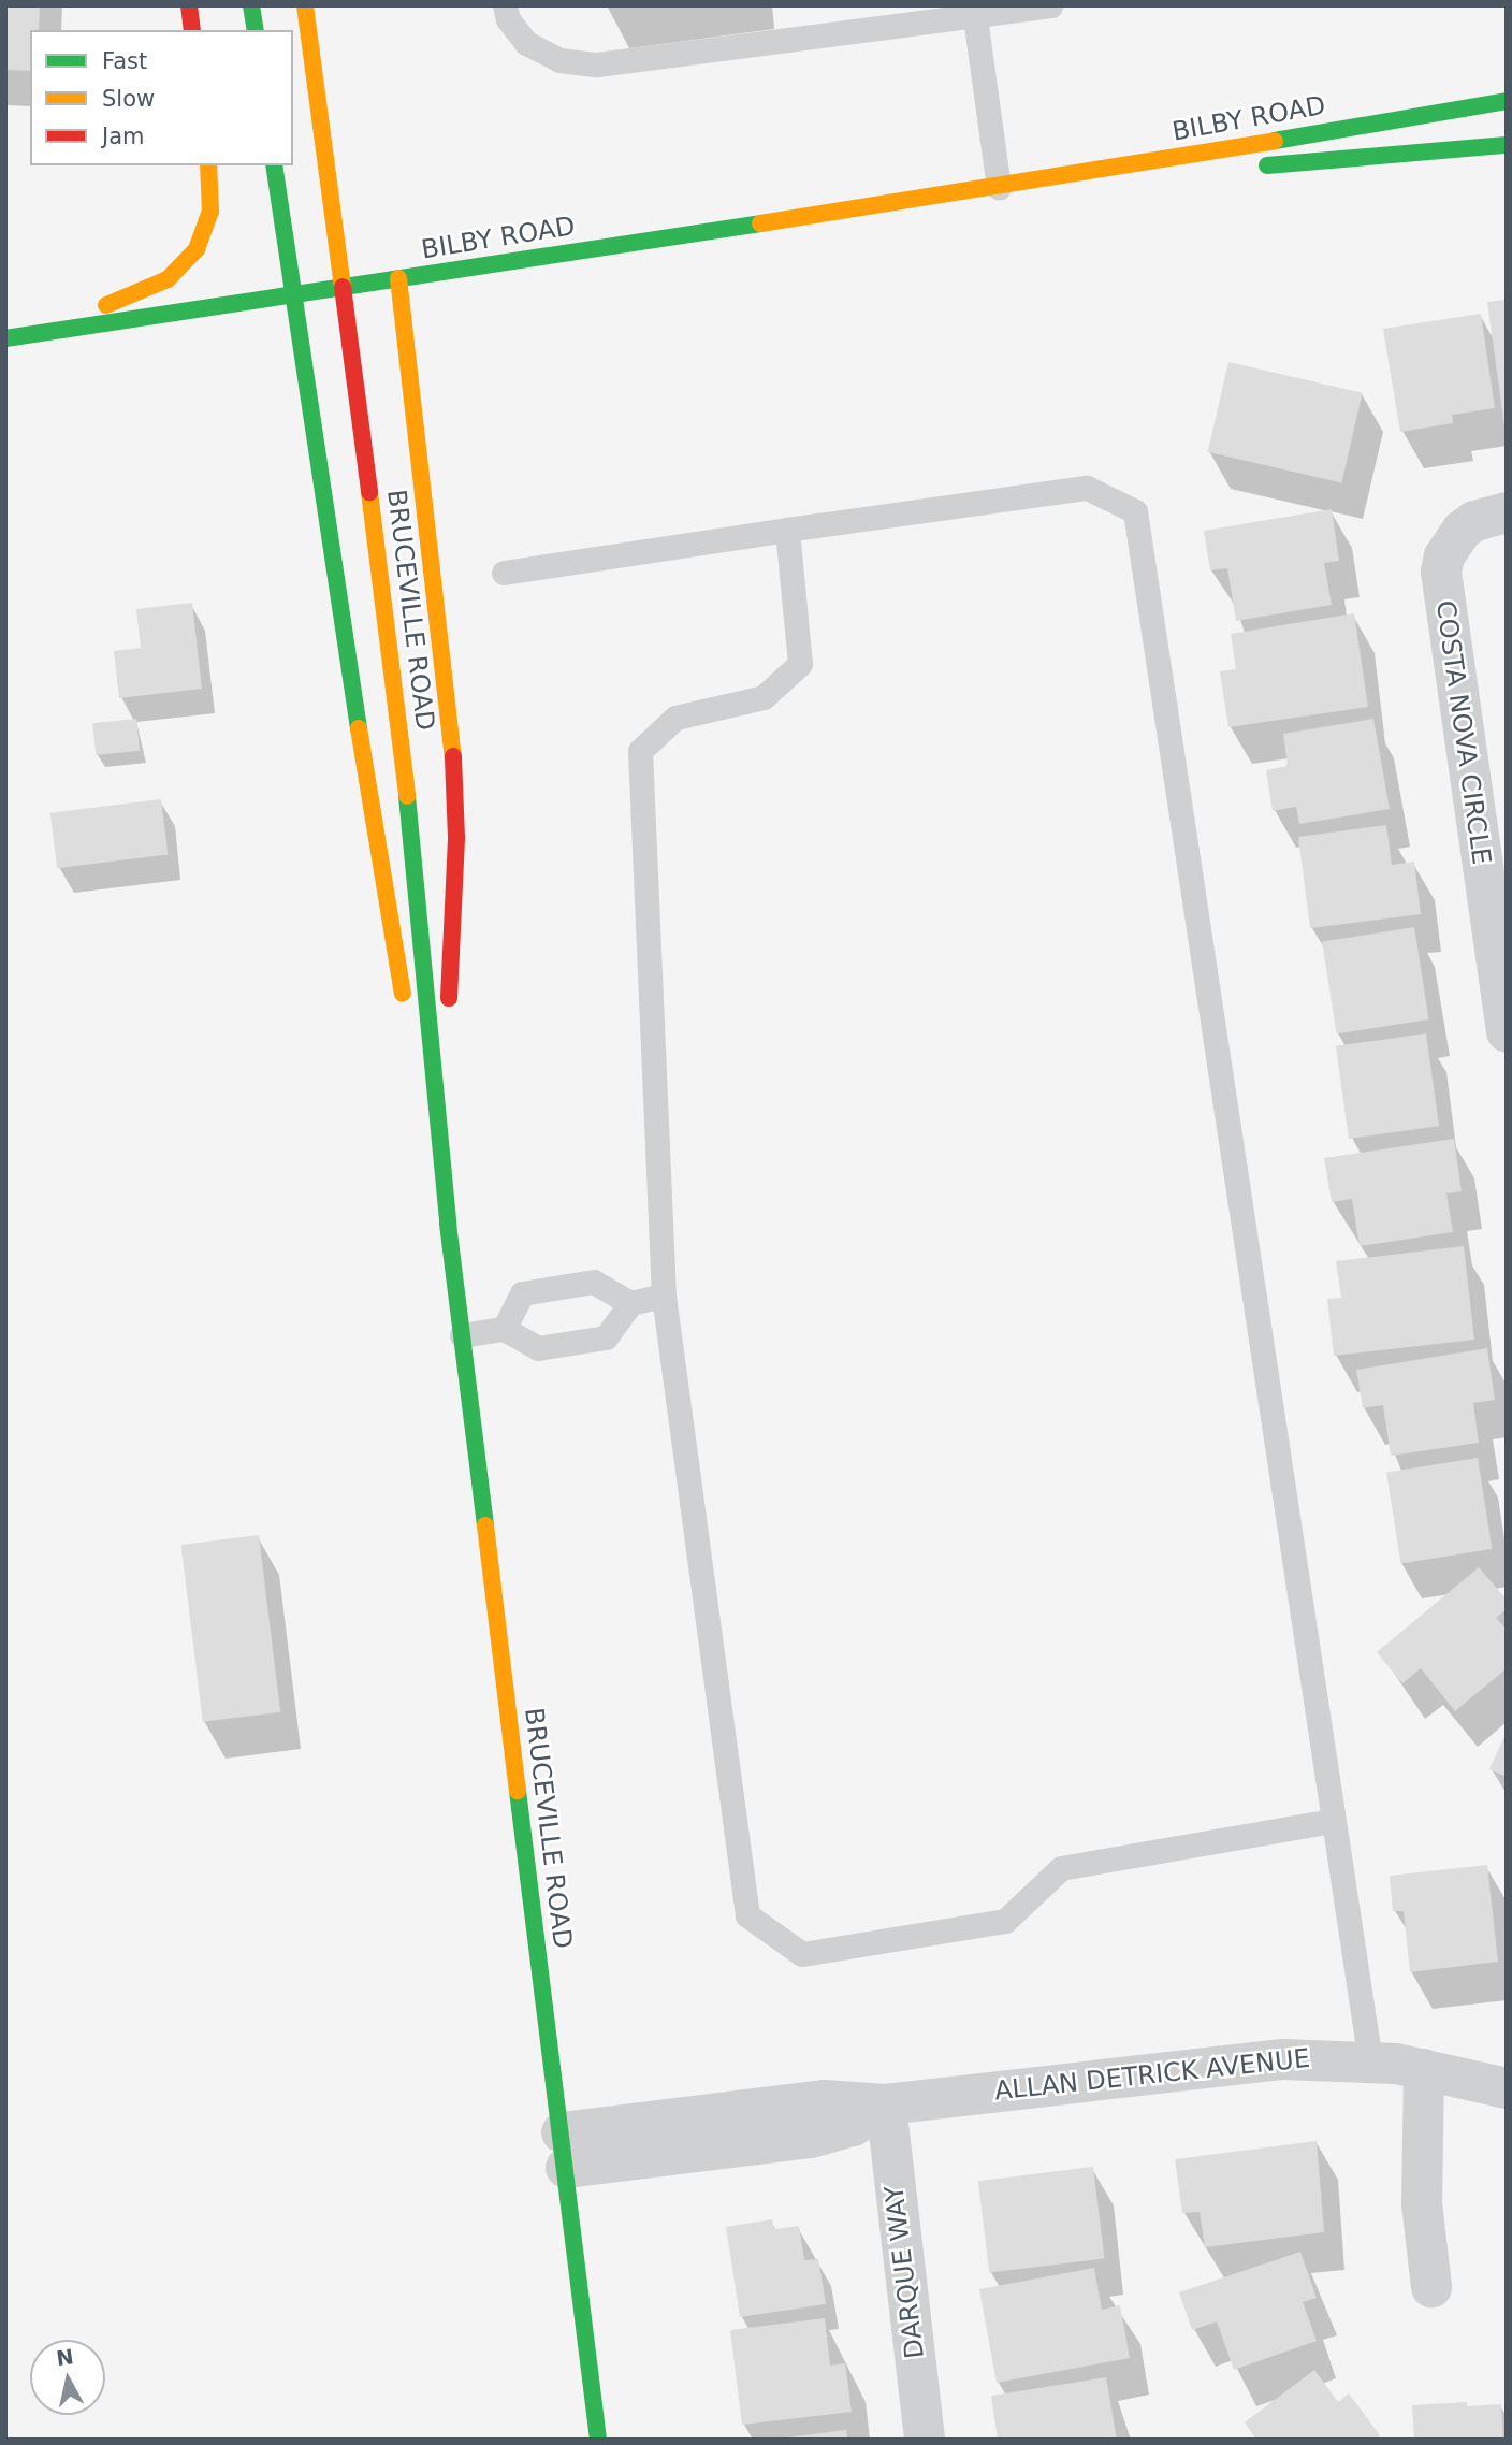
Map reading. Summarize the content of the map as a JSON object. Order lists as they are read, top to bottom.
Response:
{
  "streets": {
    "main road": ["BILBY ROAD", "BRUCEVILLE ROAD"],
    "street": ["COSTA NOVA CIRCLE", "ALLAN DETRICK AVENUE", "DARQUE WAY"]
  },
  "crossings": [
    ["BILBY ROAD", "BRUCEVILLE ROAD"],
    ["BRUCEVILLE ROAD", "ALLAN DETRICK AVENUE"],
    ["ALLAN DETRICK AVENUE", "DARQUE WAY"]
  ],
  "legend": ["Fast", "Slow", "Jam"],
  "north": "top"
}
